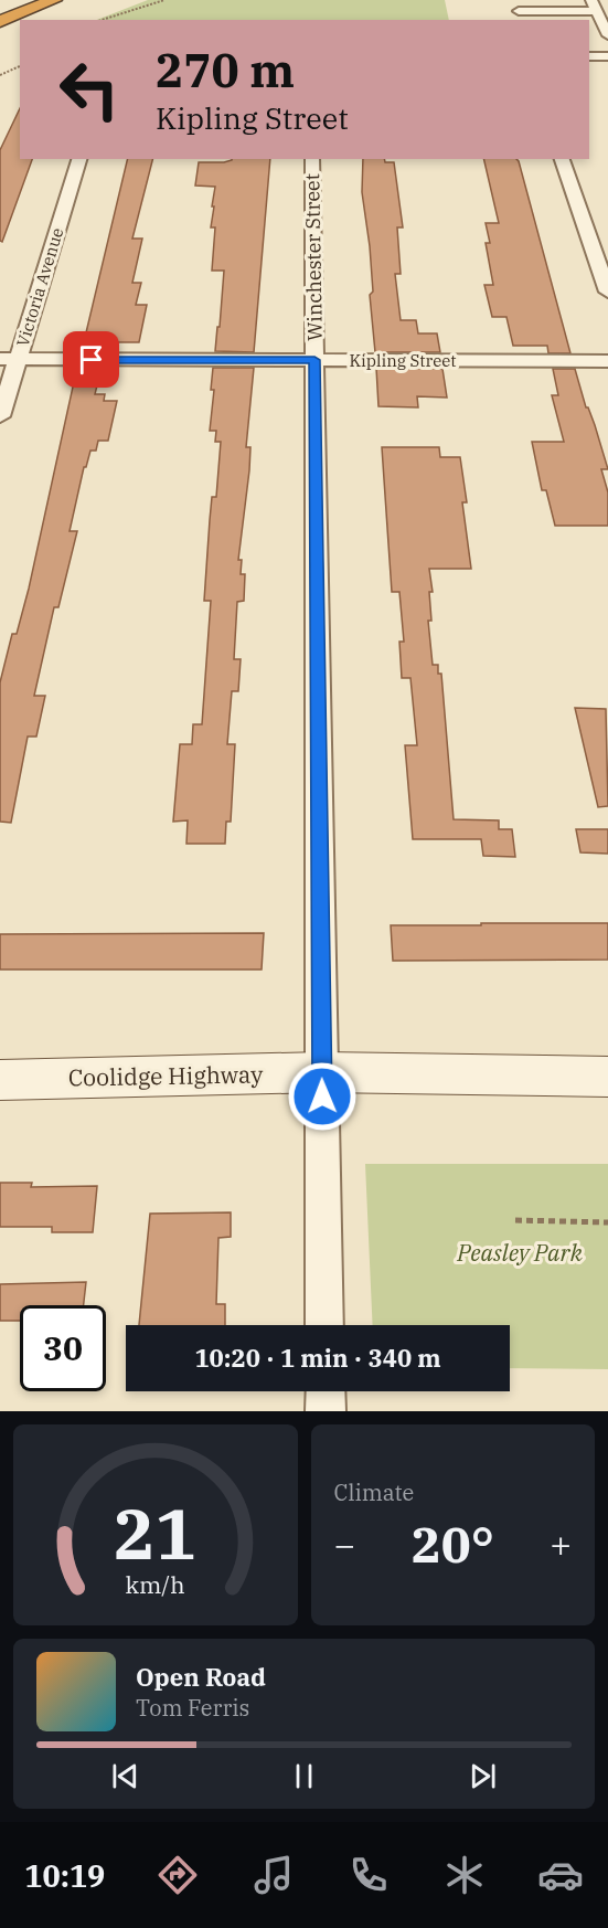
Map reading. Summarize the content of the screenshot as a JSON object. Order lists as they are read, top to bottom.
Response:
{
  "streets": {
    "main road": ["Coolidge Highway"],
    "street": ["Winchester Street", "Victoria Avenue", "Kipling Street"]
  },
  "crossings": [
    ["Winchester Street", "Kipling Street"],
    ["Winchester Street", "Coolidge Highway"],
    ["Victoria Avenue", "Kipling Street"]
  ],
  "parks": ["Peasley Park"],
  "page": {
    "turn": ["270 m", "Kipling Street"],
    "limit": "30",
    "trip": "10:20 · 1 min · 340 m",
    "tile": "Climate",
    "heat": ["−", "20°", "+"],
    "song": ["Open Road", "Tom Ferris"],
    "tabs": "10:19",
    "gauge": ["21", "km/h"]
  }
}
